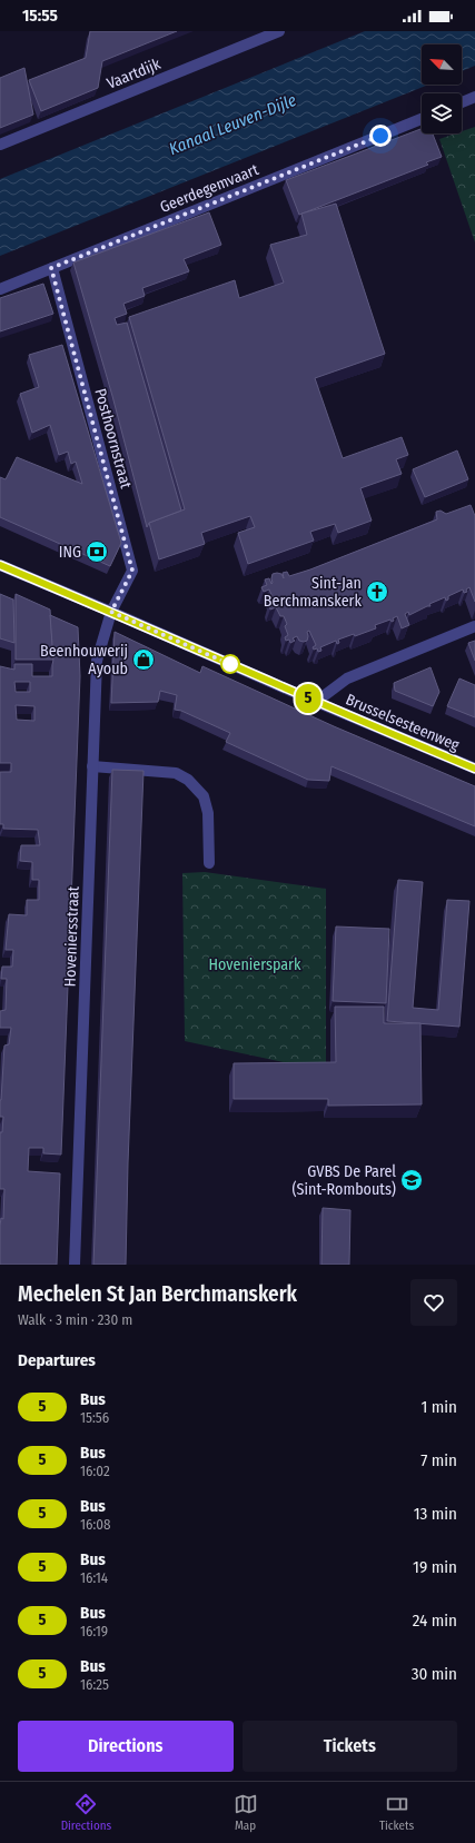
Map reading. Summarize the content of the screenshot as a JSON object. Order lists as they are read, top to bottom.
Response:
{
  "streets": {
    "street": [
      "Vaartdijk",
      "Geerdegemvaart",
      "Posthoornstraat",
      "Brusselsesteenweg",
      "Hoveniersstraat"
    ]
  },
  "crossings": [
    ["Geerdegemvaart", "Posthoornstraat"],
    ["Posthoornstraat", "Brusselsesteenweg"],
    ["Posthoornstraat", "Hoveniersstraat"],
    ["Brusselsesteenweg", "Hoveniersstraat"]
  ],
  "water": ["Kanaal Leuven-Dijle"],
  "parks": ["Hovenierspark"],
  "places": {
    "bank": ["ING"],
    "church": ["Sint-Jan Berchmanskerk"],
    "shop": ["Beenhouwerij Ayoub"],
    "school or university": ["GVBS De Parel (Sint-Rombouts)"]
  },
  "lines": ["bus line 5"],
  "north": "top left",
  "page": {
    "status": "15:55",
    "on_map": "5",
    "heading": [
      ["Mechelen St Jan Berchmanskerk", "Walk · 3 min · 230 m"],
      "Departures"
    ],
    "list": [
      {
        "mark": "5",
        "name": "Bus",
        "note": "15:56",
        "value": "1 min"
      },
      {
        "mark": "5",
        "name": "Bus",
        "note": "16:02",
        "value": "7 min"
      },
      {
        "mark": "5",
        "name": "Bus",
        "note": "16:08",
        "value": "13 min"
      },
      {
        "mark": "5",
        "name": "Bus",
        "note": "16:14",
        "value": "19 min"
      },
      {
        "mark": "5",
        "name": "Bus",
        "note": "16:19",
        "value": "24 min"
      },
      {
        "mark": "5",
        "name": "Bus",
        "note": "16:25",
        "value": "30 min"
      }
    ],
    "buttons": ["Directions", "Tickets"],
    "tabs": ["Directions", "Map", "Tickets"]
  }
}
